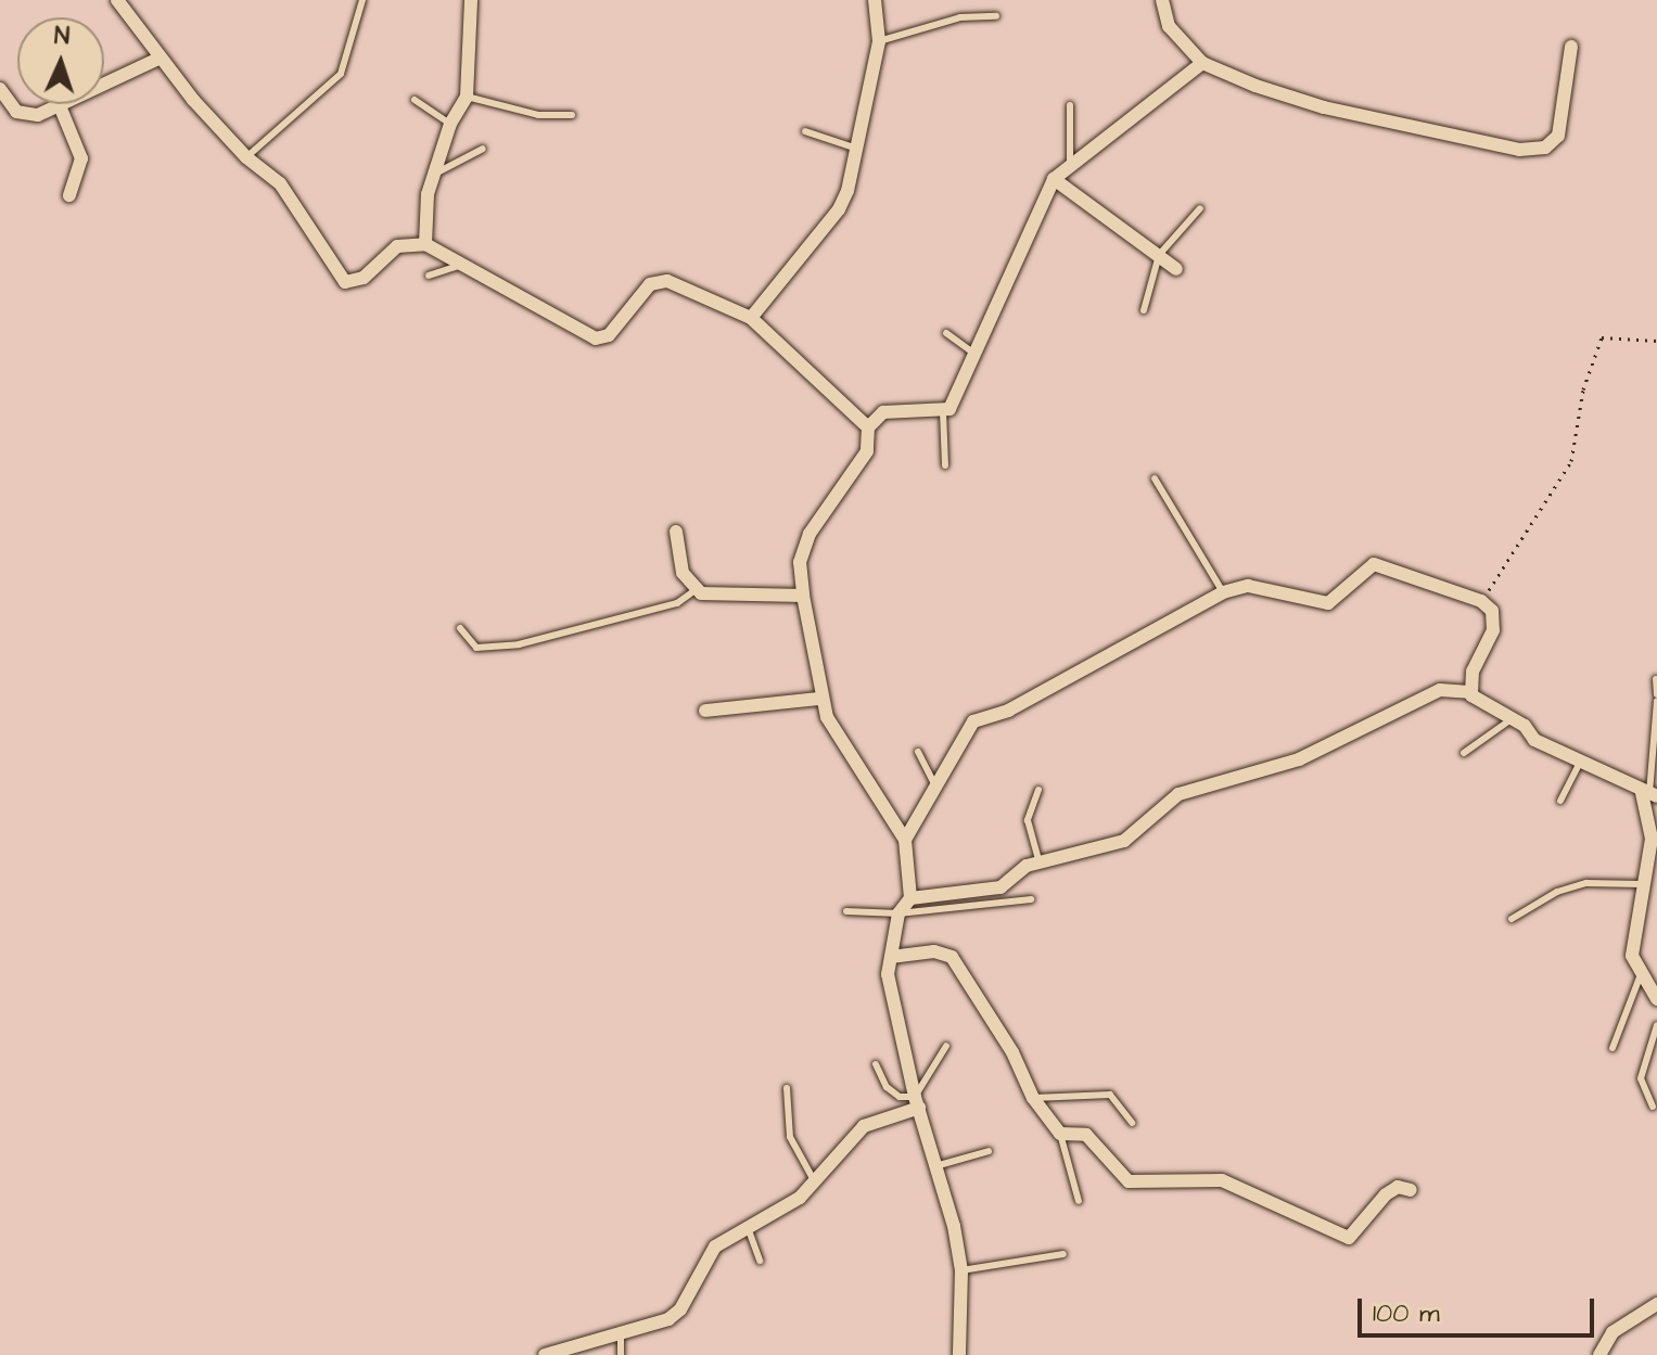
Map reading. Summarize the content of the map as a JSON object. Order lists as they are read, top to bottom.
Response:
{
  "scale_bar": "100 m",
  "north": "top"
}
